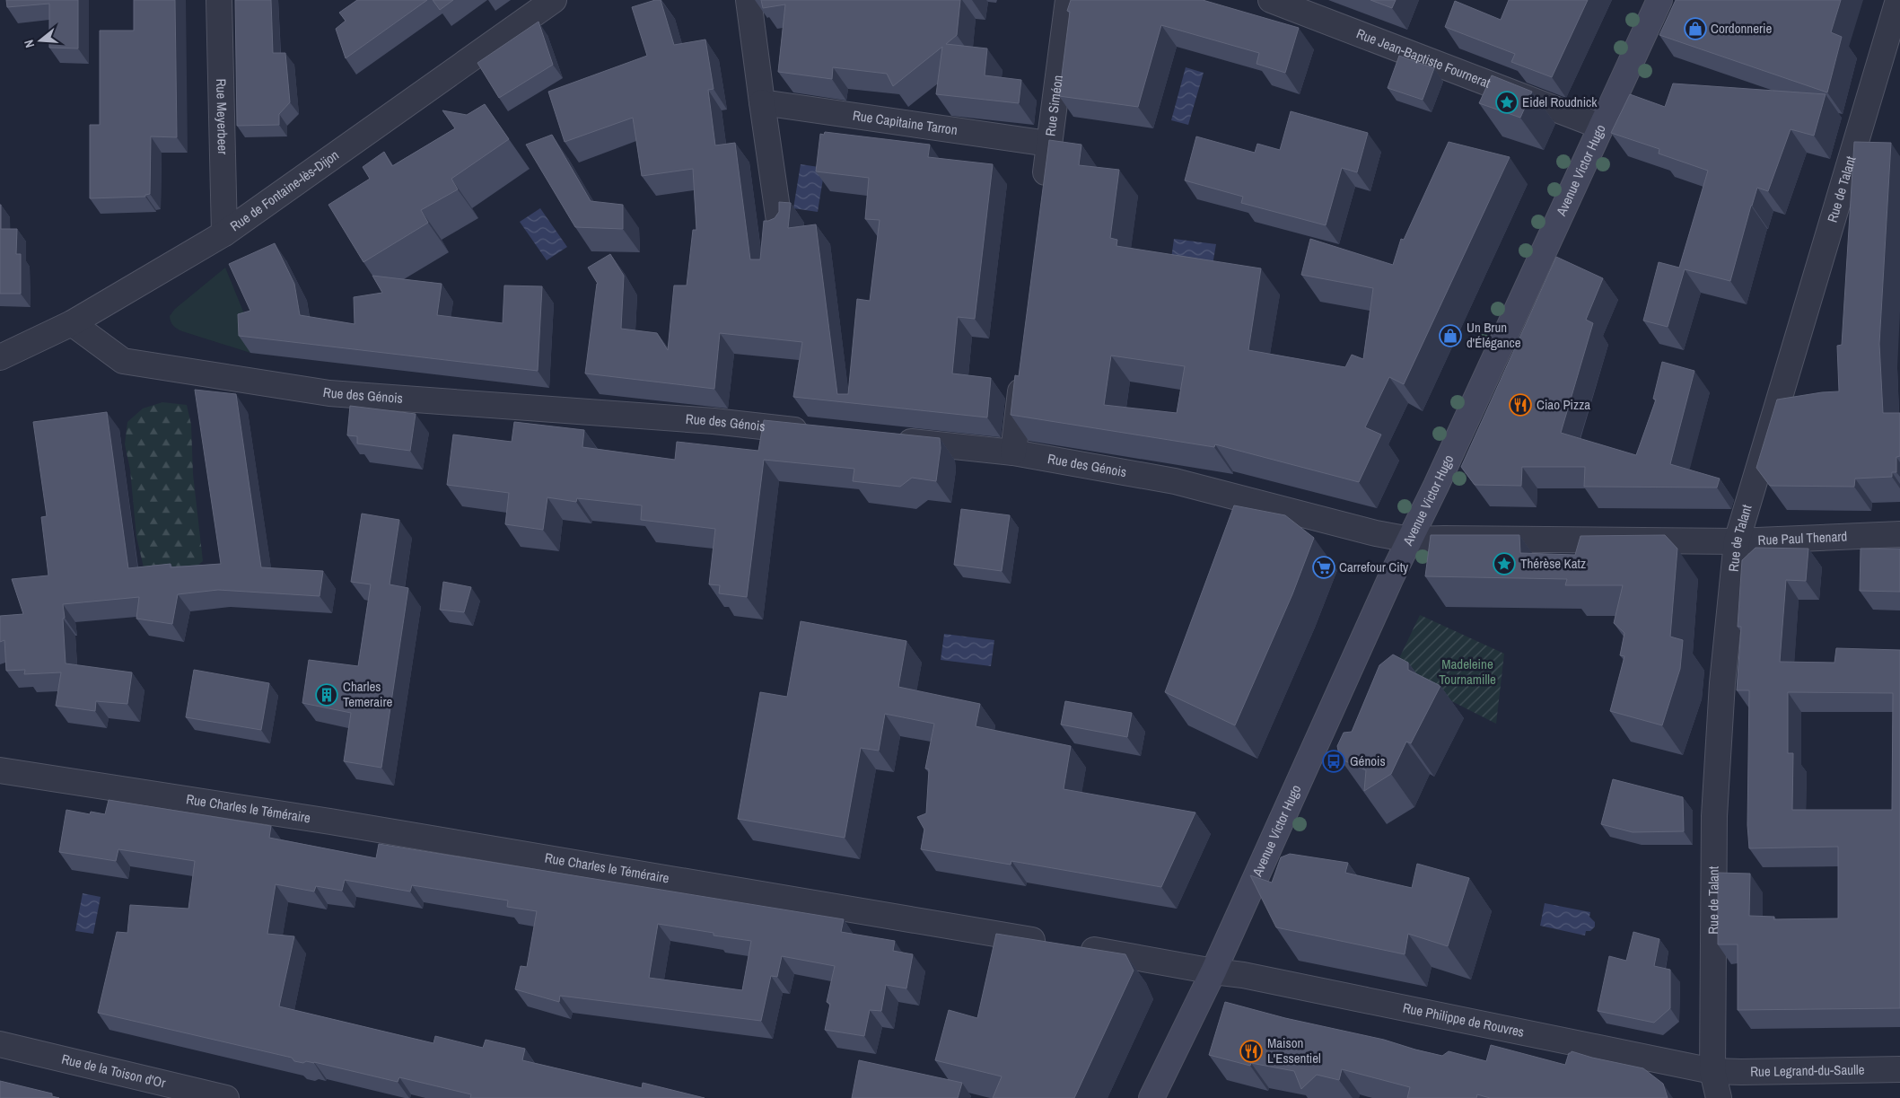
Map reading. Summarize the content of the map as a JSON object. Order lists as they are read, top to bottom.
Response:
{
  "streets": {
    "main road": ["Avenue Victor Hugo"],
    "street": [
      "Rue Jean-Baptiste Fournerat",
      "Rue Siméon",
      "Rue Meyerbeer",
      "Rue Capitaine Tarron",
      "Rue de Fontaine-lès-Dijon",
      "Rue de Talant",
      "Rue des Génois",
      "Rue Paul Thenard",
      "Rue Charles le Téméraire",
      "Rue Philippe de Rouvres",
      "Rue de la Toison d'Or",
      "Rue Legrand-du-Saulle"
    ]
  },
  "crossings": [
    ["Rue Jean-Baptiste Fournerat", "Avenue Victor Hugo"],
    ["Rue Siméon", "Rue Capitaine Tarron"],
    ["Rue Meyerbeer", "Rue de Fontaine-lès-Dijon"],
    ["Avenue Victor Hugo", "Rue des Génois"],
    ["Avenue Victor Hugo", "Rue Paul Thenard"],
    ["Avenue Victor Hugo", "Rue Charles le Téméraire"],
    ["Avenue Victor Hugo", "Rue Philippe de Rouvres"],
    ["Rue de Fontaine-lès-Dijon", "Rue des Génois"],
    ["Rue de Talant", "Rue Paul Thenard"],
    ["Rue de Talant", "Rue Philippe de Rouvres"],
    ["Rue de Talant", "Rue Legrand-du-Saulle"],
    ["Rue des Génois", "Rue Paul Thenard"],
    ["Rue Charles le Téméraire", "Rue Philippe de Rouvres"],
    ["Rue Philippe de Rouvres", "Rue Legrand-du-Saulle"]
  ],
  "parks": ["Madeleine Tournamille"],
  "places": {
    "shop": ["Cordonnerie", "Un Brun d'Élégance"],
    "place": ["Eidel Roudnick", "Thérèse Katz"],
    "restaurant": ["Ciao Pizza", "Maison L'Essentiel"],
    "supermarket": ["Carrefour City"],
    "building": ["Charles Temeraire"],
    "bus stop": ["Génois"]
  },
  "north": "left"
}
